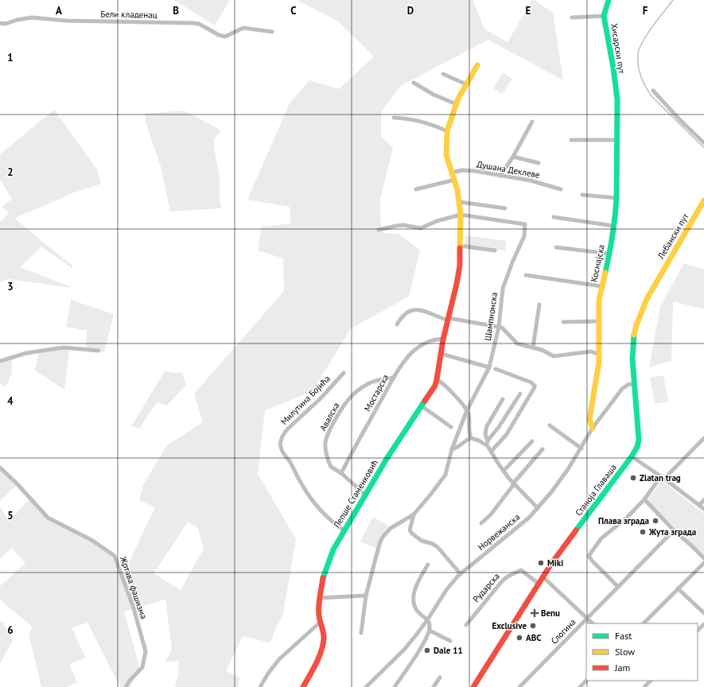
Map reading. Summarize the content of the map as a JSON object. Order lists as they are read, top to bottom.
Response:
{
  "streets": {
    "street": [
      "Бели кладенац",
      "Хисарски пут",
      "Душана Деклеве",
      "Лебански пут",
      "Космајска",
      "Шампионска",
      "Мостарска",
      "Милутина Бојића",
      "Авалска",
      "Станоја Главаша",
      "Лепше Стаменковић",
      "Норвежанска",
      "Жртава фашизма",
      "Рударска",
      "Слогина"
    ]
  },
  "crossings": [
    ["Хисарски пут", "Космајска"],
    ["Душана Деклеве", "Лепше Стаменковић"],
    ["Лебански пут", "Станоја Главаша"],
    ["Космајска", "Норвежанска"],
    ["Шампионска", "Лепше Стаменковић"],
    ["Мостарска", "Авалска"],
    ["Мостарска", "Лепше Стаменковић"],
    ["Милутина Бојића", "Лепше Стаменковић"],
    ["Авалска", "Лепше Стаменковић"],
    ["Станоја Главаша", "Норвежанска"],
    ["Станоја Главаша", "Рударска"]
  ],
  "places": {
    "other": [
      "Zlatan trag",
      "Плава зграда",
      "Жута зграда",
      "Miki",
      "Exclusive",
      "ABC",
      "Dale 11"
    ],
    "health": ["Benu"]
  },
  "legend": ["Fast", "Slow", "Jam"],
  "grid": {
    "columns": [
      "A",
      "B",
      "C",
      "D",
      "E",
      "F"
    ],
    "rows": [
      "1",
      "2",
      "3",
      "4",
      "5",
      "6"
    ]
  }
}
